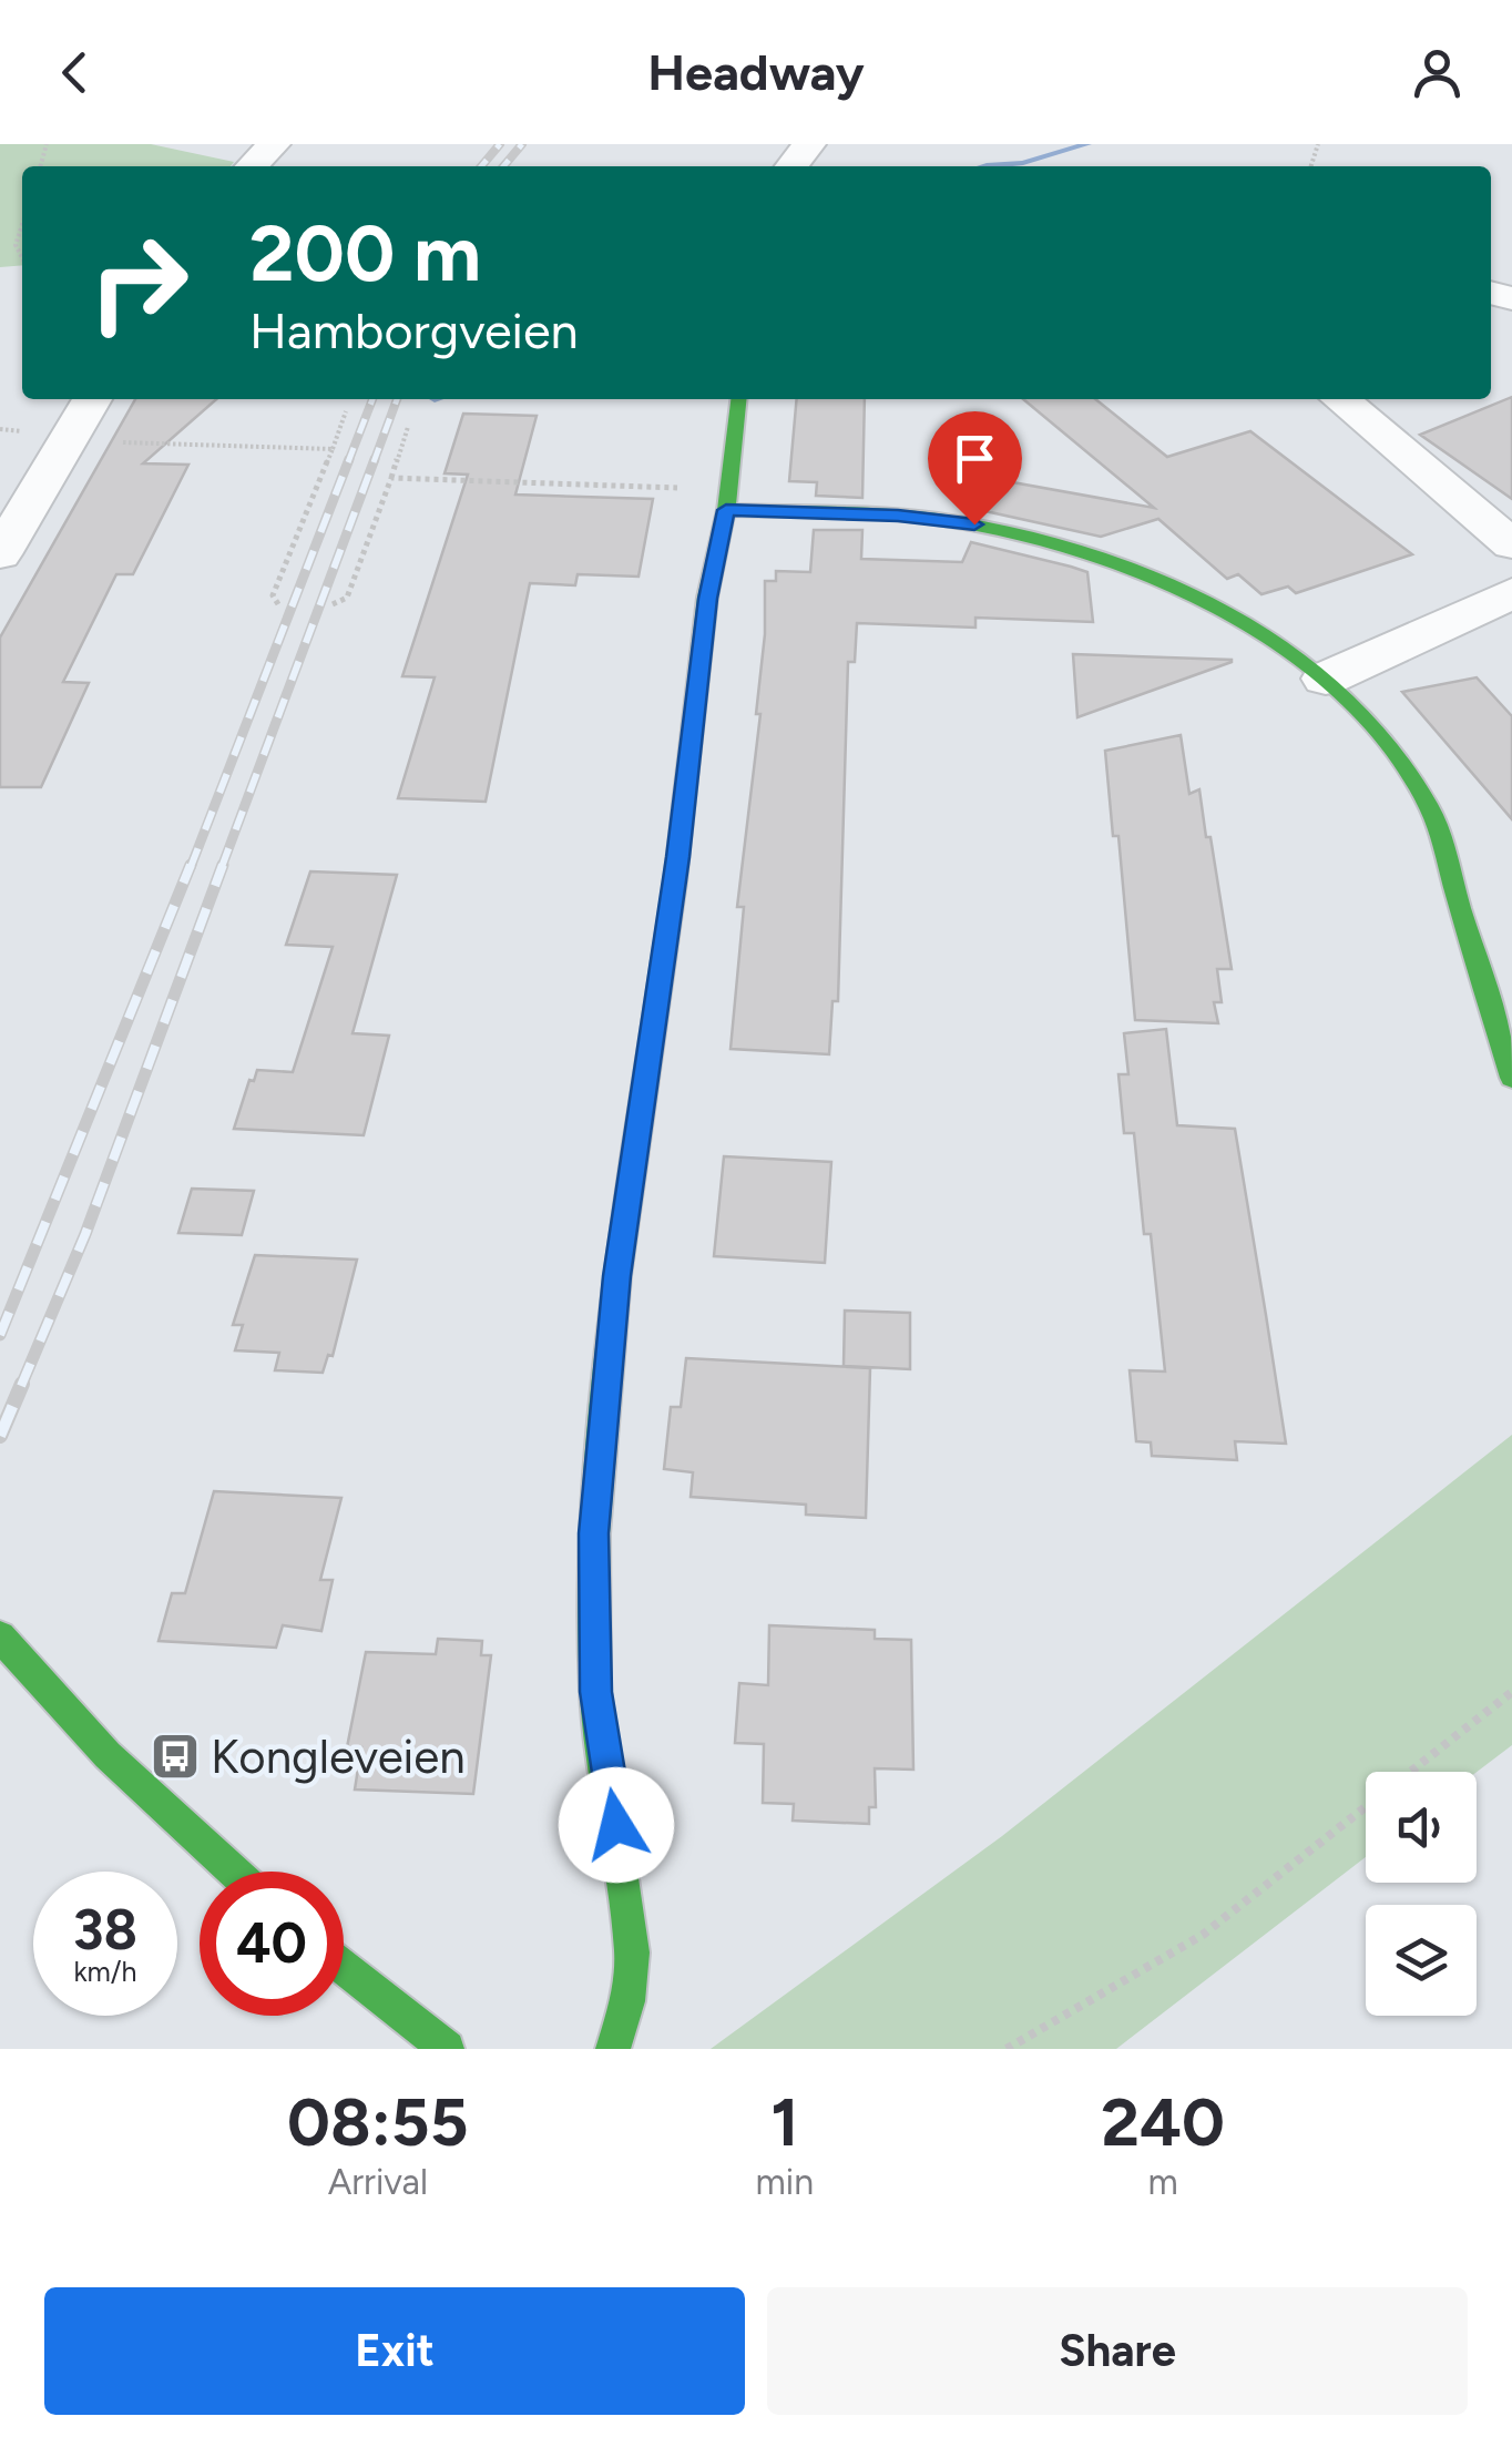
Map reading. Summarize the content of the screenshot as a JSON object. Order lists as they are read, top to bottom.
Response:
{
  "places": {
    "bus stop": ["Kongleveien"]
  },
  "page": {
    "header": "Headway",
    "turn": ["200 m", "Hamborgveien"],
    "speed": "38 km/h",
    "limit": "40",
    "eta": [
      "08:55",
      "Arrival",
      "1",
      "min",
      "240",
      "m"
    ],
    "buttons": ["Exit", "Share"]
  }
}
